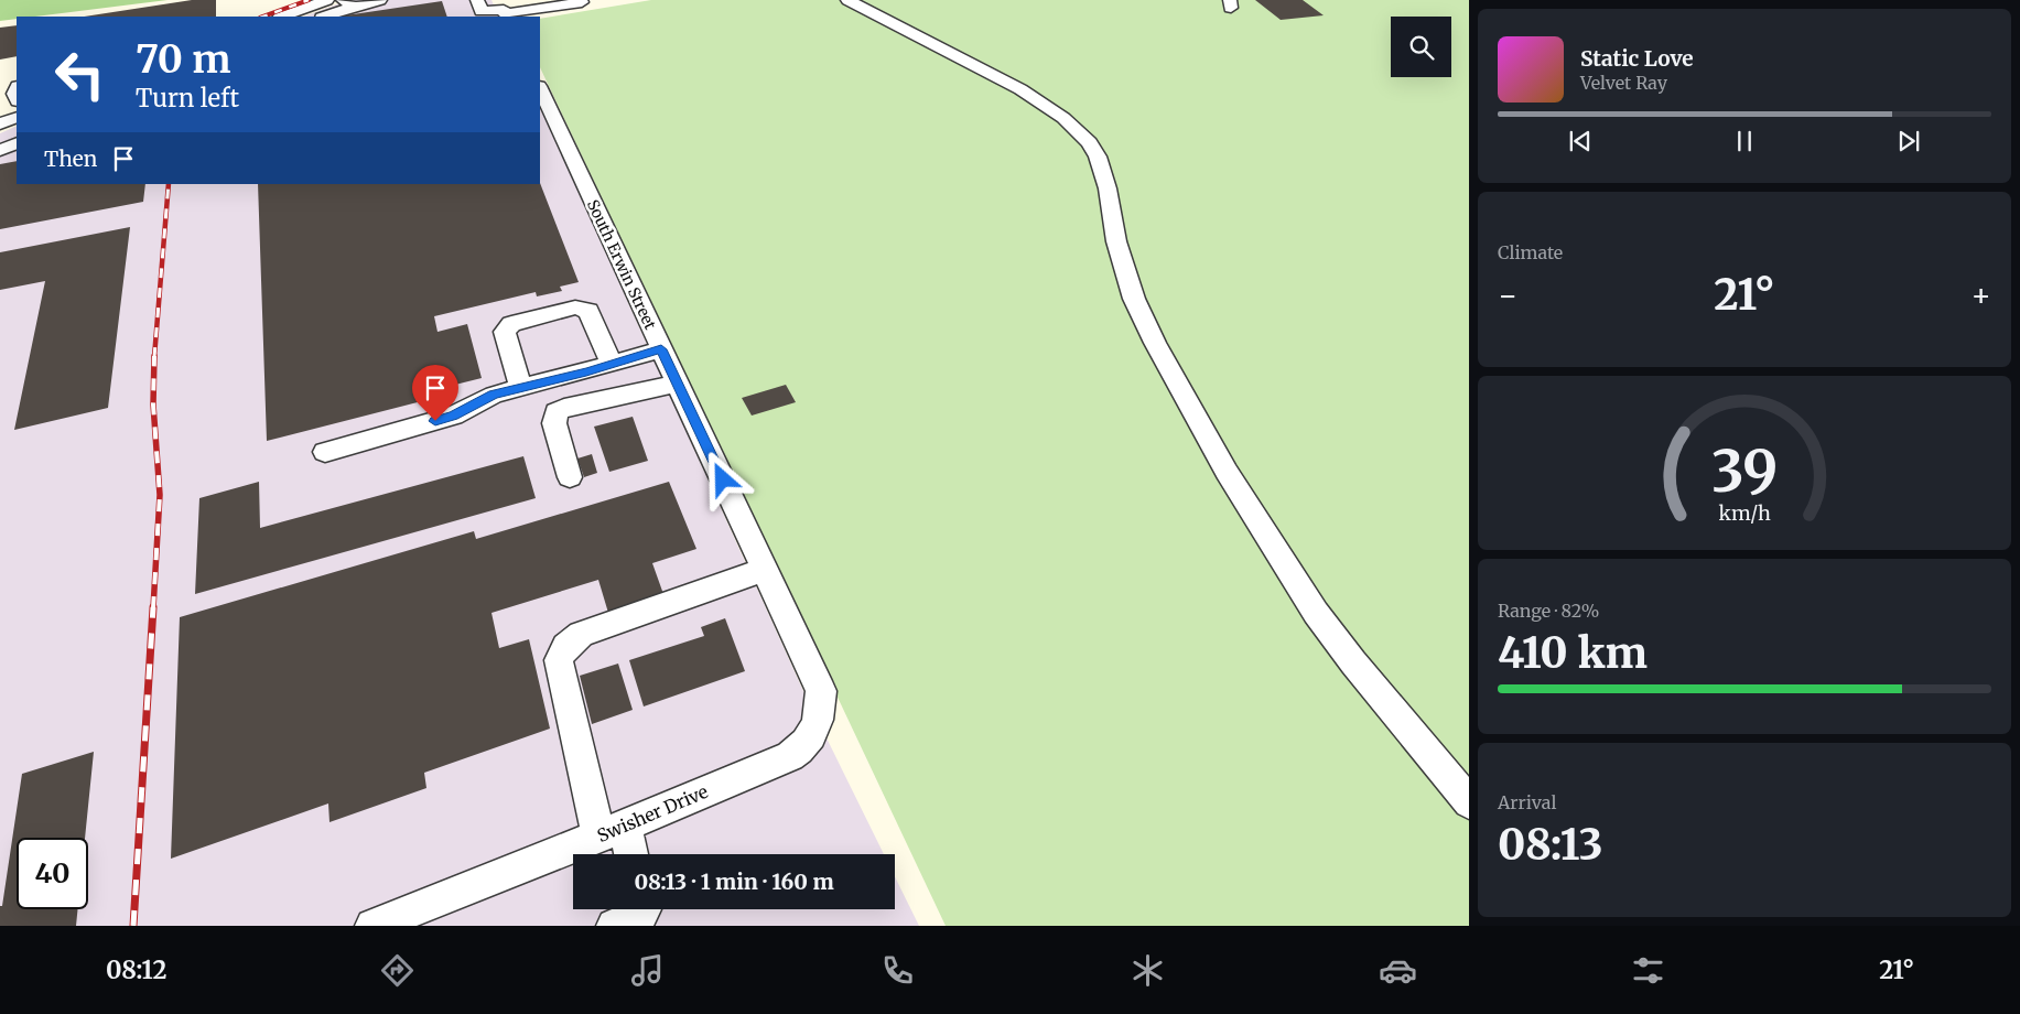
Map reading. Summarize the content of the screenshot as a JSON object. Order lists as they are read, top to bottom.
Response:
{
  "streets": {
    "street": ["South Erwin Street", "Swisher Drive"]
  },
  "crossings": [
    ["South Erwin Street", "Swisher Drive"]
  ],
  "page": {
    "turn": ["70 m", "Turn left"],
    "song": ["Static Love", "Velvet Ray"],
    "then": "Then",
    "tile": [
      "Climate",
      ["Range · 82%", "410 km"],
      ["Arrival", "08:13"]
    ],
    "heat": ["−", "21°", "+"],
    "limit": "40",
    "trip": "08:13 · 1 min · 160 m",
    "tabs": ["08:12", "21°"],
    "gauge": ["39", "km/h"]
  }
}
